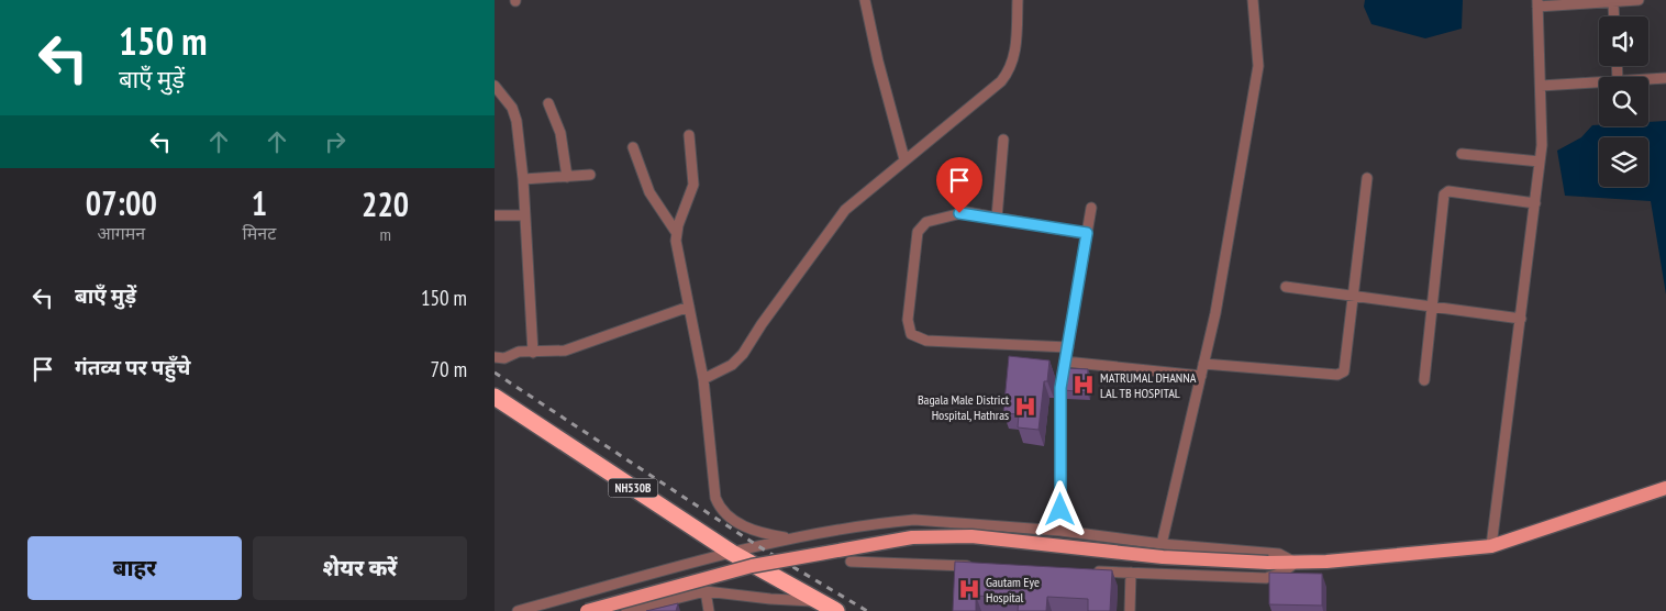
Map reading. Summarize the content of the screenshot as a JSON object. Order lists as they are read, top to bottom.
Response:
{
  "streets": {
    "highway": ["NH530B"]
  },
  "places": {
    "hospital": ["MATRUMAL DHANNA LAL TB HOSPITAL", "Bagala Male District Hospital, Hathras", "Gautam Eye Hospital"]
  },
  "page": {
    "turn": ["150 m", "बाएँ मुड़ें"],
    "eta": [
      "07:00",
      "आगमन",
      "1",
      "मिनट",
      "220",
      "m"
    ],
    "list": [
      {
        "name": "बाएँ मुड़ें",
        "value": "150 m"
      },
      {
        "name": "गंतव्य पर पहुँचे",
        "value": "70 m"
      }
    ],
    "buttons": ["बाहर", "शेयर करें"]
  }
}
